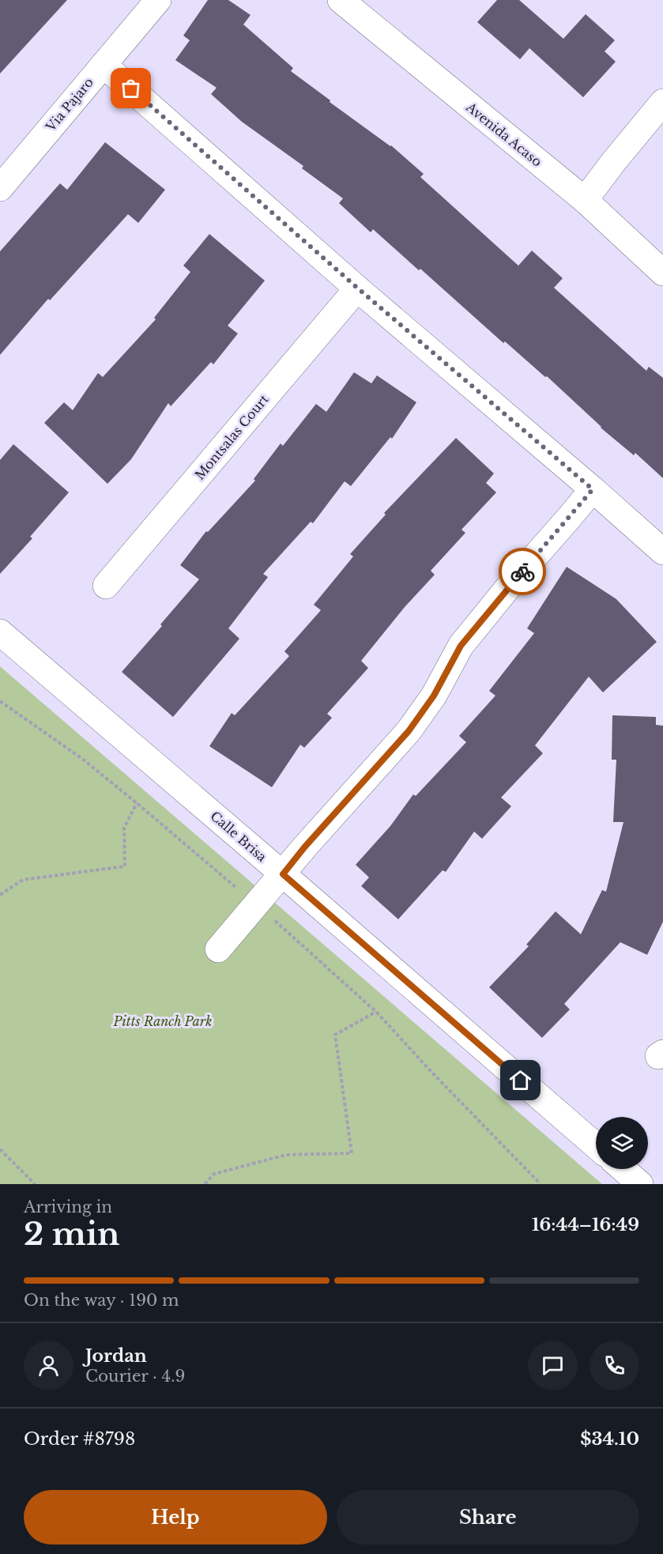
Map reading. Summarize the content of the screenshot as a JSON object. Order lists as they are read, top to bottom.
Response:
{
  "streets": {
    "street": [
      "Via Pajaro",
      "Avenida Acaso",
      "Montsalas Court",
      "Calle Brisa"
    ]
  },
  "parks": ["Pitts Ranch Park"],
  "page": {
    "heading": ["2 min", "Arriving in", "16:44–16:49"],
    "panel": [
      "Jordan",
      "Courier · 4.9",
      "Order #8798",
      "$34.10"
    ],
    "bar": "On the way · 190 m",
    "buttons": ["Help", "Share"]
  }
}
